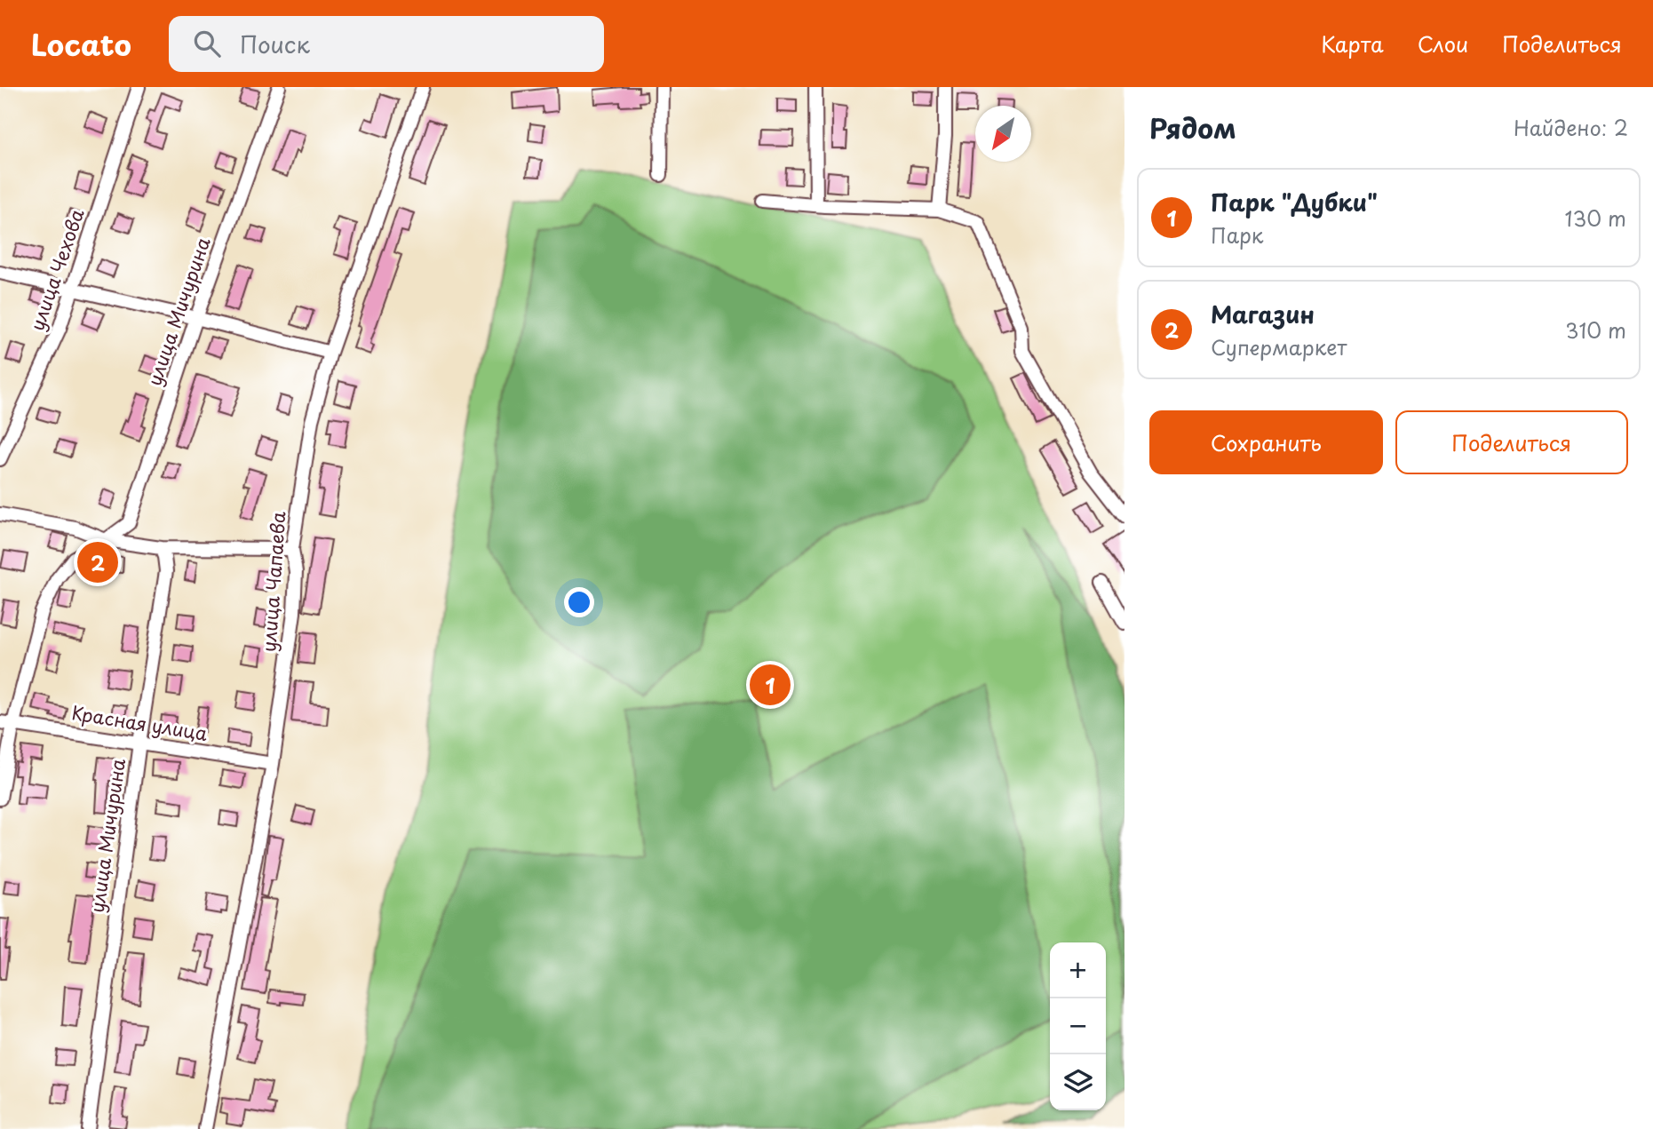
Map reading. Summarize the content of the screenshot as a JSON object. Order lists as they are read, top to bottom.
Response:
{
  "streets": {
    "street": [
      "улица Чехова",
      "улица Мичурина",
      "улица Чапаева",
      "Красная улица"
    ]
  },
  "crossings": [
    ["улица Мичурина", "Красная улица"],
    ["улица Чапаева", "Красная улица"]
  ],
  "north": "bottom left",
  "page": {
    "header": "Locato",
    "search": "Поиск",
    "nav": ["Карта", "Слои", "Поделиться"],
    "heading": ["Рядом", "Найдено: 2"],
    "list": [
      {
        "mark": "1",
        "name": "Парк \"Дубки\"",
        "note": "Парк",
        "value": "130 m"
      },
      {
        "mark": "2",
        "name": "Магазин",
        "note": "Супермаркет",
        "value": "310 m"
      }
    ],
    "buttons": ["Сохранить", "Поделиться"],
    "pins": ["2", "1"],
    "map_buttons": ["+", "−"]
  }
}
